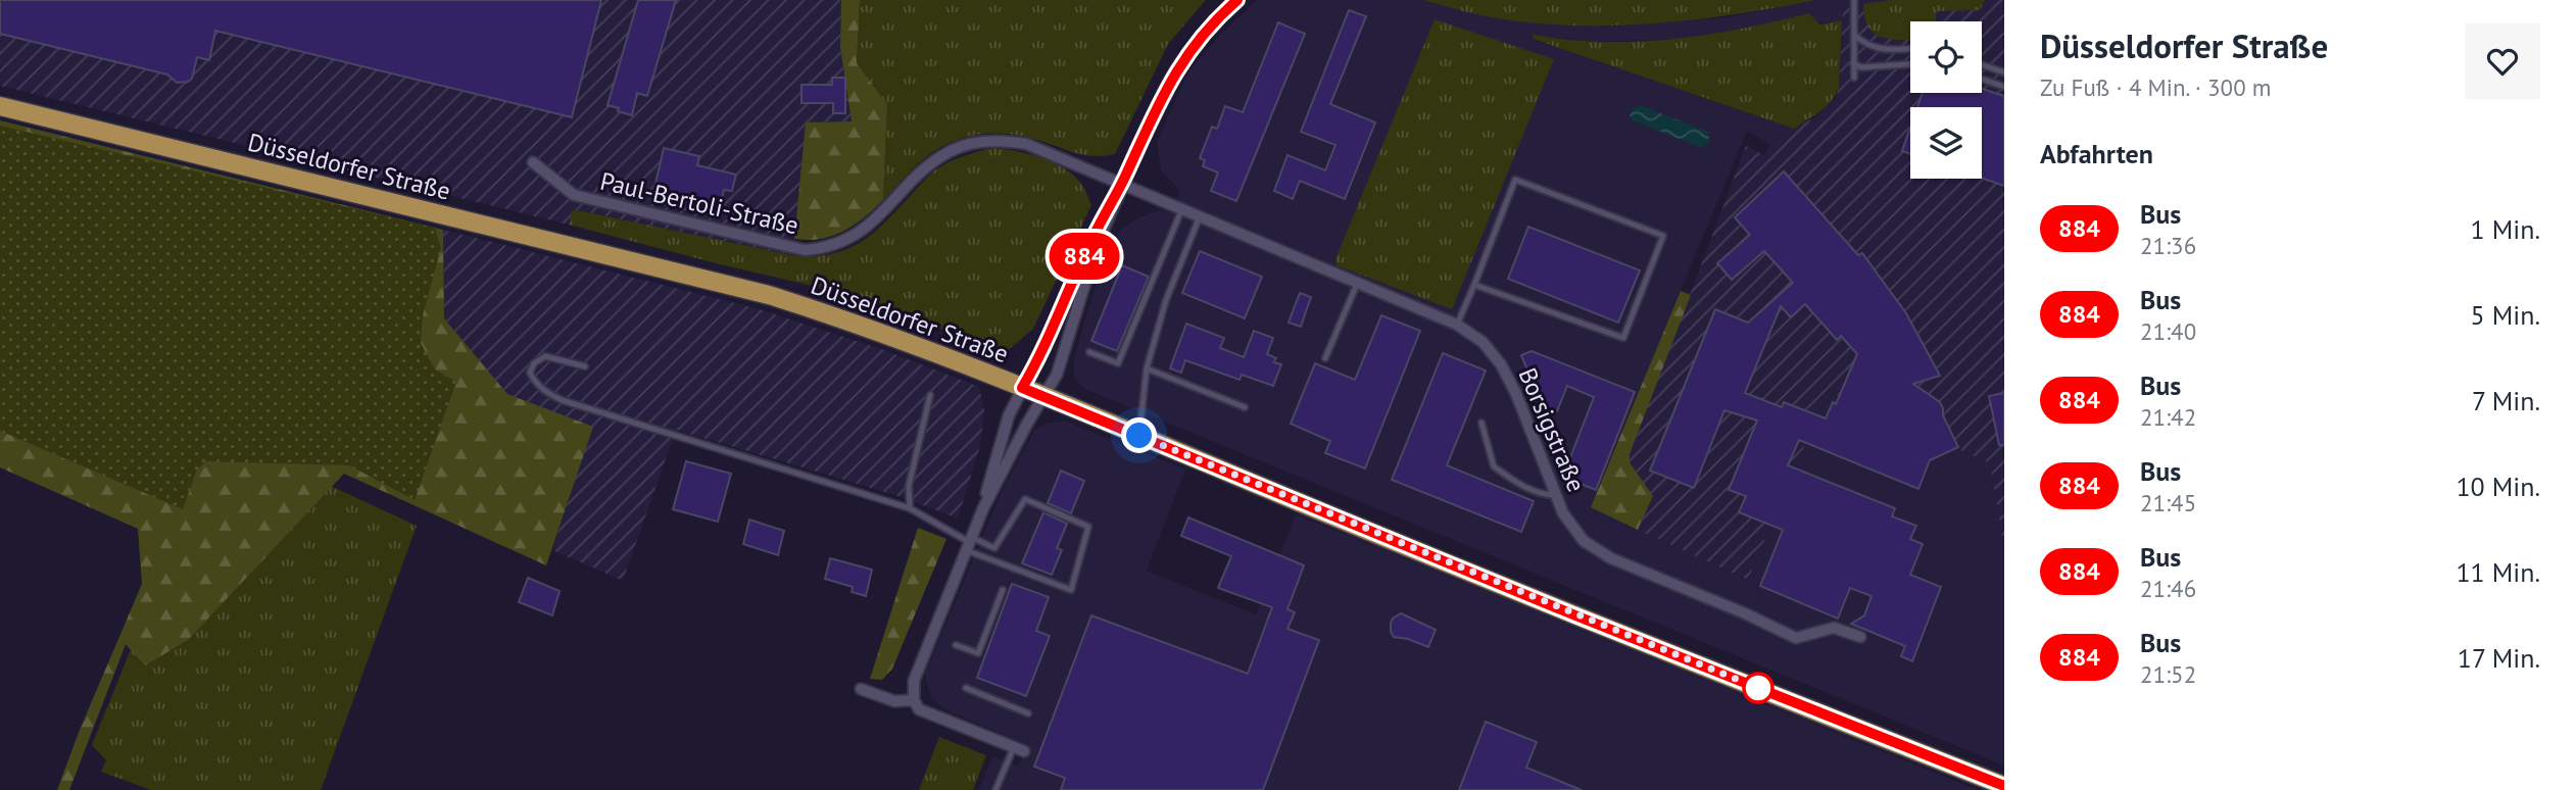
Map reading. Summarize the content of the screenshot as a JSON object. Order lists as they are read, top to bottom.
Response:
{
  "streets": {
    "main road": ["Düsseldorfer Straße"],
    "street": ["Paul-Bertoli-Straße", "Borsigstraße"]
  },
  "crossings": [
    ["Paul-Bertoli-Straße", "Borsigstraße"]
  ],
  "lines": ["bus line 884"],
  "page": {
    "on_map": "884",
    "heading": [
      ["Düsseldorfer Straße", "Zu Fuß · 4 Min. · 300 m"],
      "Abfahrten"
    ],
    "list": [
      {
        "mark": "884",
        "name": "Bus",
        "note": "21:36",
        "value": "1 Min."
      },
      {
        "mark": "884",
        "name": "Bus",
        "note": "21:40",
        "value": "5 Min."
      },
      {
        "mark": "884",
        "name": "Bus",
        "note": "21:42",
        "value": "7 Min."
      },
      {
        "mark": "884",
        "name": "Bus",
        "note": "21:45",
        "value": "10 Min."
      },
      {
        "mark": "884",
        "name": "Bus",
        "note": "21:46",
        "value": "11 Min."
      },
      {
        "mark": "884",
        "name": "Bus",
        "note": "21:52",
        "value": "17 Min."
      }
    ]
  }
}
